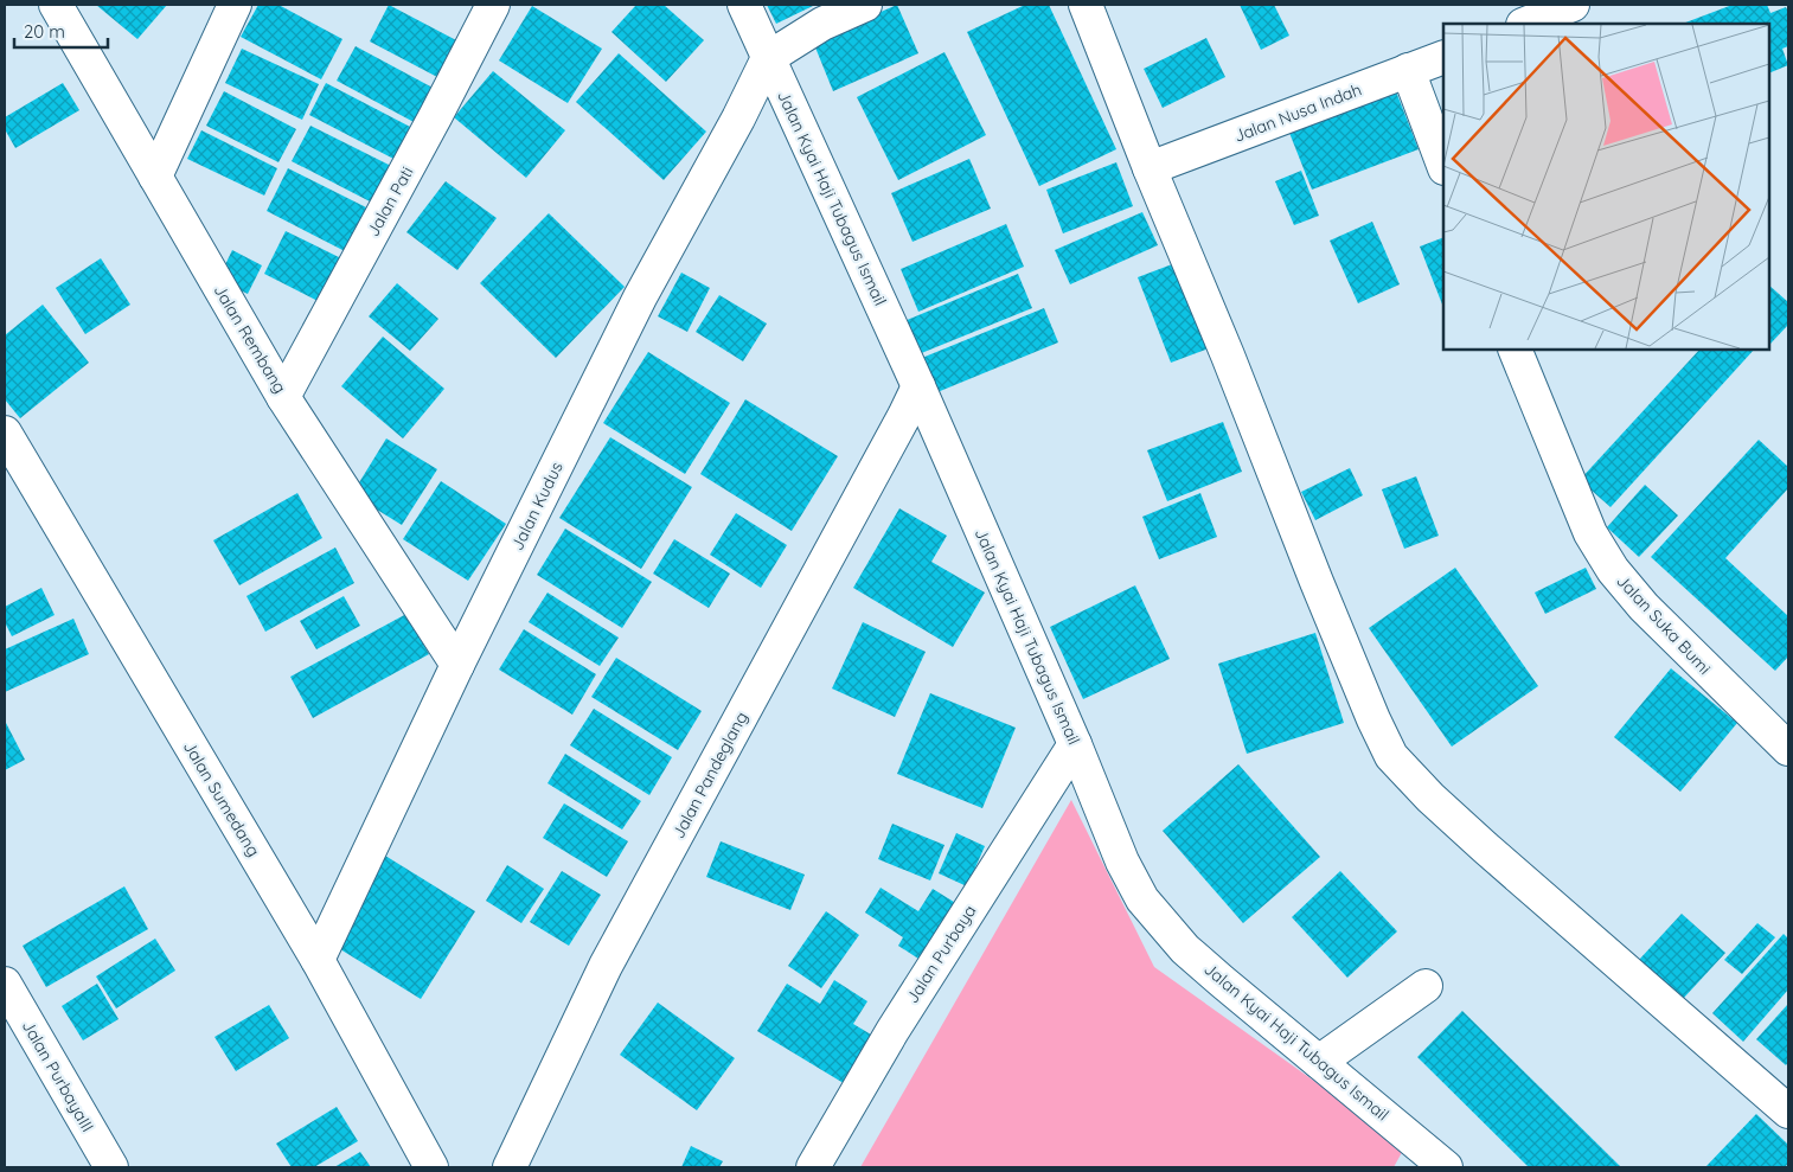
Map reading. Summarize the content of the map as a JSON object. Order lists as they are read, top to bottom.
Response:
{
  "streets": {
    "street": [
      "Jalan Nusa Indah",
      "Jalan Kyai Haji Tubagus Ismail",
      "Jalan Pati",
      "Jalan Rembang",
      "Jalan Kudus",
      "Jalan Suka Bumi",
      "Jalan Pandeglang",
      "Jalan Sumedang",
      "Jalan Purbaya",
      "Jalan PurbayaIII"
    ]
  },
  "crossings": [
    ["Jalan Kyai Haji Tubagus Ismail", "Jalan Kudus"],
    ["Jalan Kyai Haji Tubagus Ismail", "Jalan Pandeglang"],
    ["Jalan Kyai Haji Tubagus Ismail", "Jalan Purbaya"],
    ["Jalan Pati", "Jalan Rembang"],
    ["Jalan Rembang", "Jalan Kudus"],
    ["Jalan Kudus", "Jalan Sumedang"]
  ],
  "scale_bar": "20 m"
}
